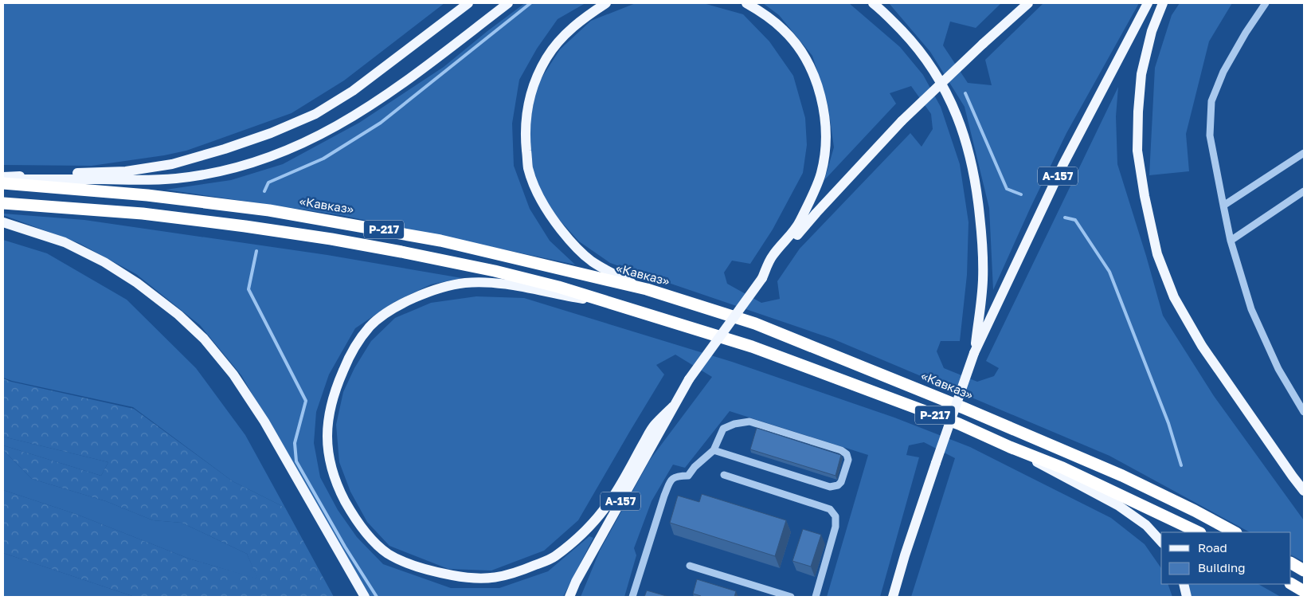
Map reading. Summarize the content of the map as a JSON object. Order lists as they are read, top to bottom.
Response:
{
  "streets": {
    "highway": ["«Кавказ»", "Р-217"],
    "main road": ["А-157"]
  },
  "legend": ["Road", "Building"]
}
